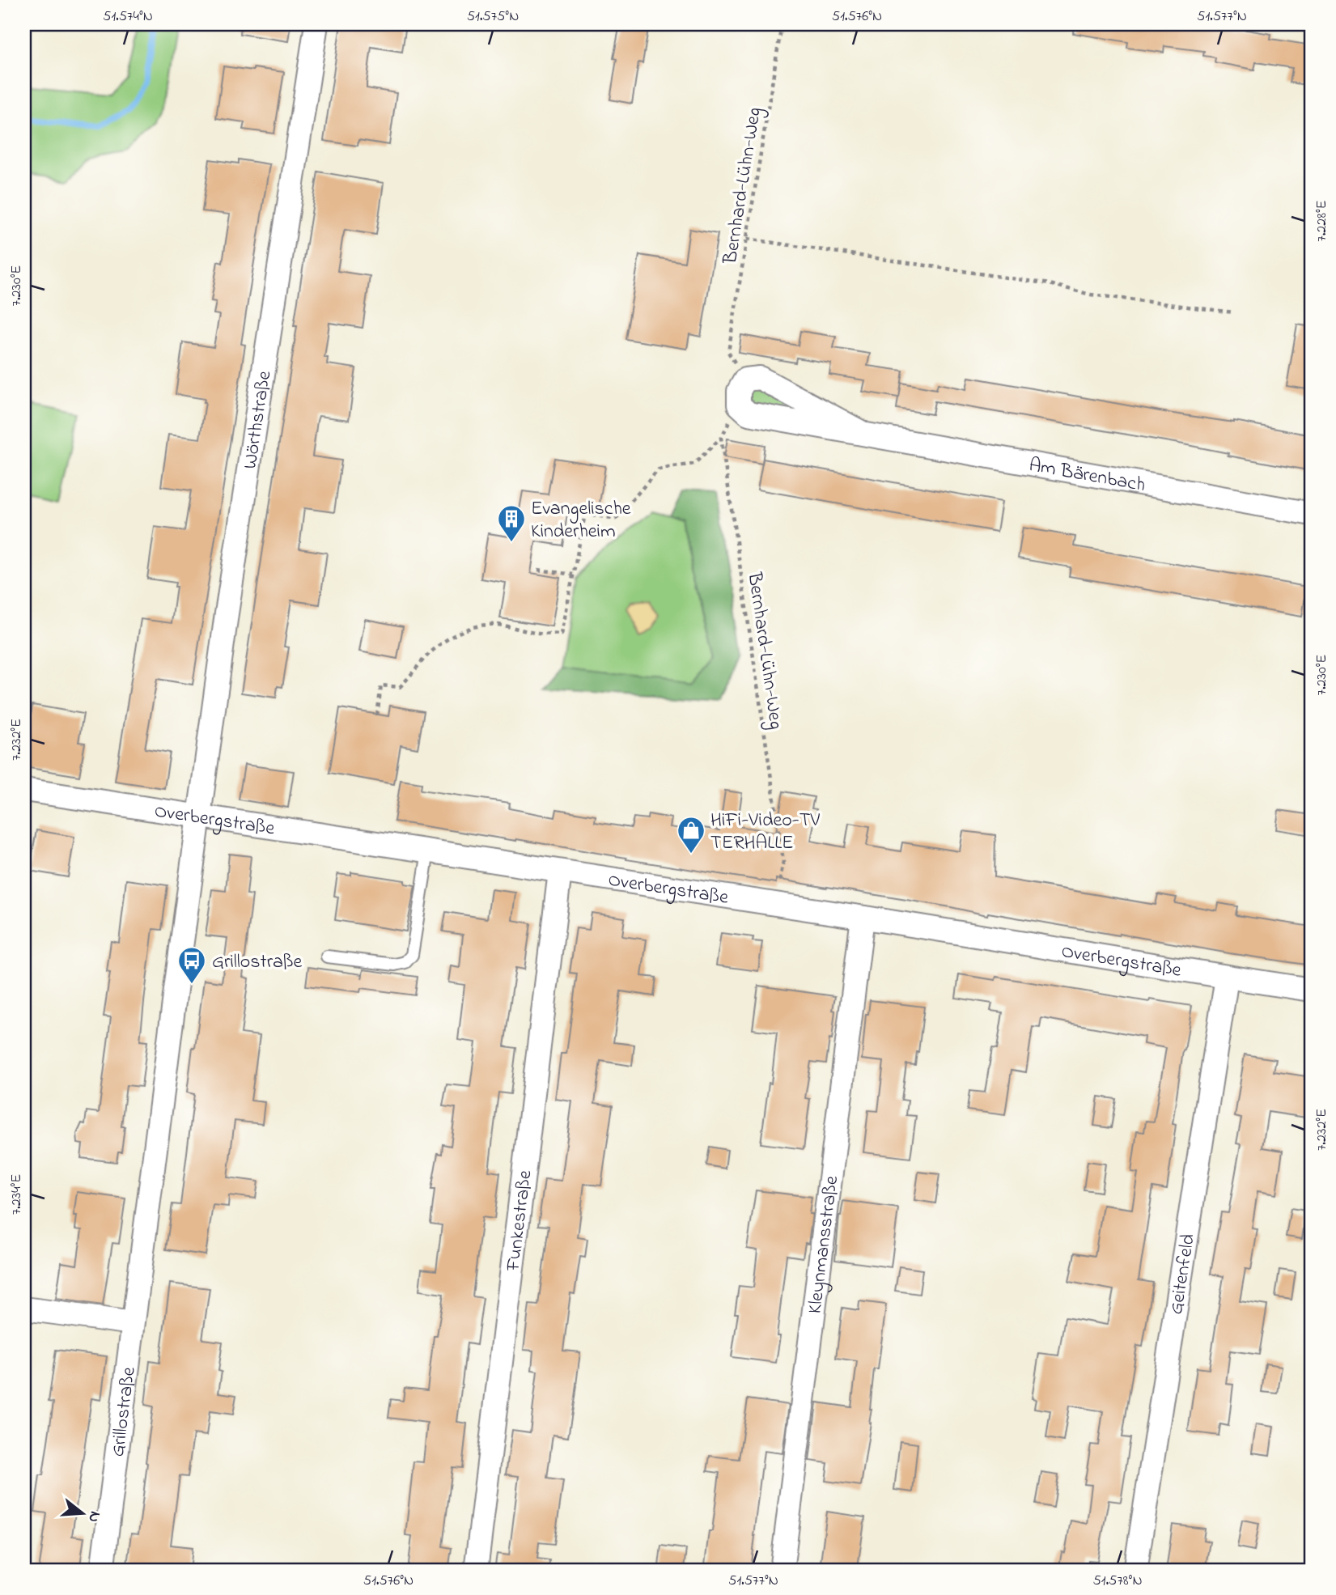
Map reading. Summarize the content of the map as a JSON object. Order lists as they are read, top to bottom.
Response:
{
  "streets": {
    "street": [
      "Wörthstraße",
      "Am Bärenbach",
      "Overbergstraße",
      "Funkestraße",
      "Kleynmansstraße",
      "Geitenfeld",
      "Grillostraße"
    ],
    "path": ["Bernhard-Lühn-Weg"]
  },
  "crossings": [
    ["Bernhard-Lühn-Weg", "Am Bärenbach"],
    ["Bernhard-Lühn-Weg", "Overbergstraße"],
    ["Wörthstraße", "Overbergstraße"],
    ["Wörthstraße", "Grillostraße"],
    ["Overbergstraße", "Funkestraße"],
    ["Overbergstraße", "Kleynmansstraße"],
    ["Overbergstraße", "Geitenfeld"],
    ["Overbergstraße", "Grillostraße"]
  ],
  "places": {
    "building": ["Evangelische Kinderheim"],
    "shop": ["HiFi-Video-TV TERHALLE"],
    "bus stop": ["Grillostraße"]
  },
  "north": "right",
  "coordinates": [
    "51.574°N",
    "51.575°N",
    "51.576°N",
    "51.577°N",
    "7.228°E",
    "7.230°E",
    "7.232°E",
    "7.234°E",
    "51.578°N"
  ]
}
